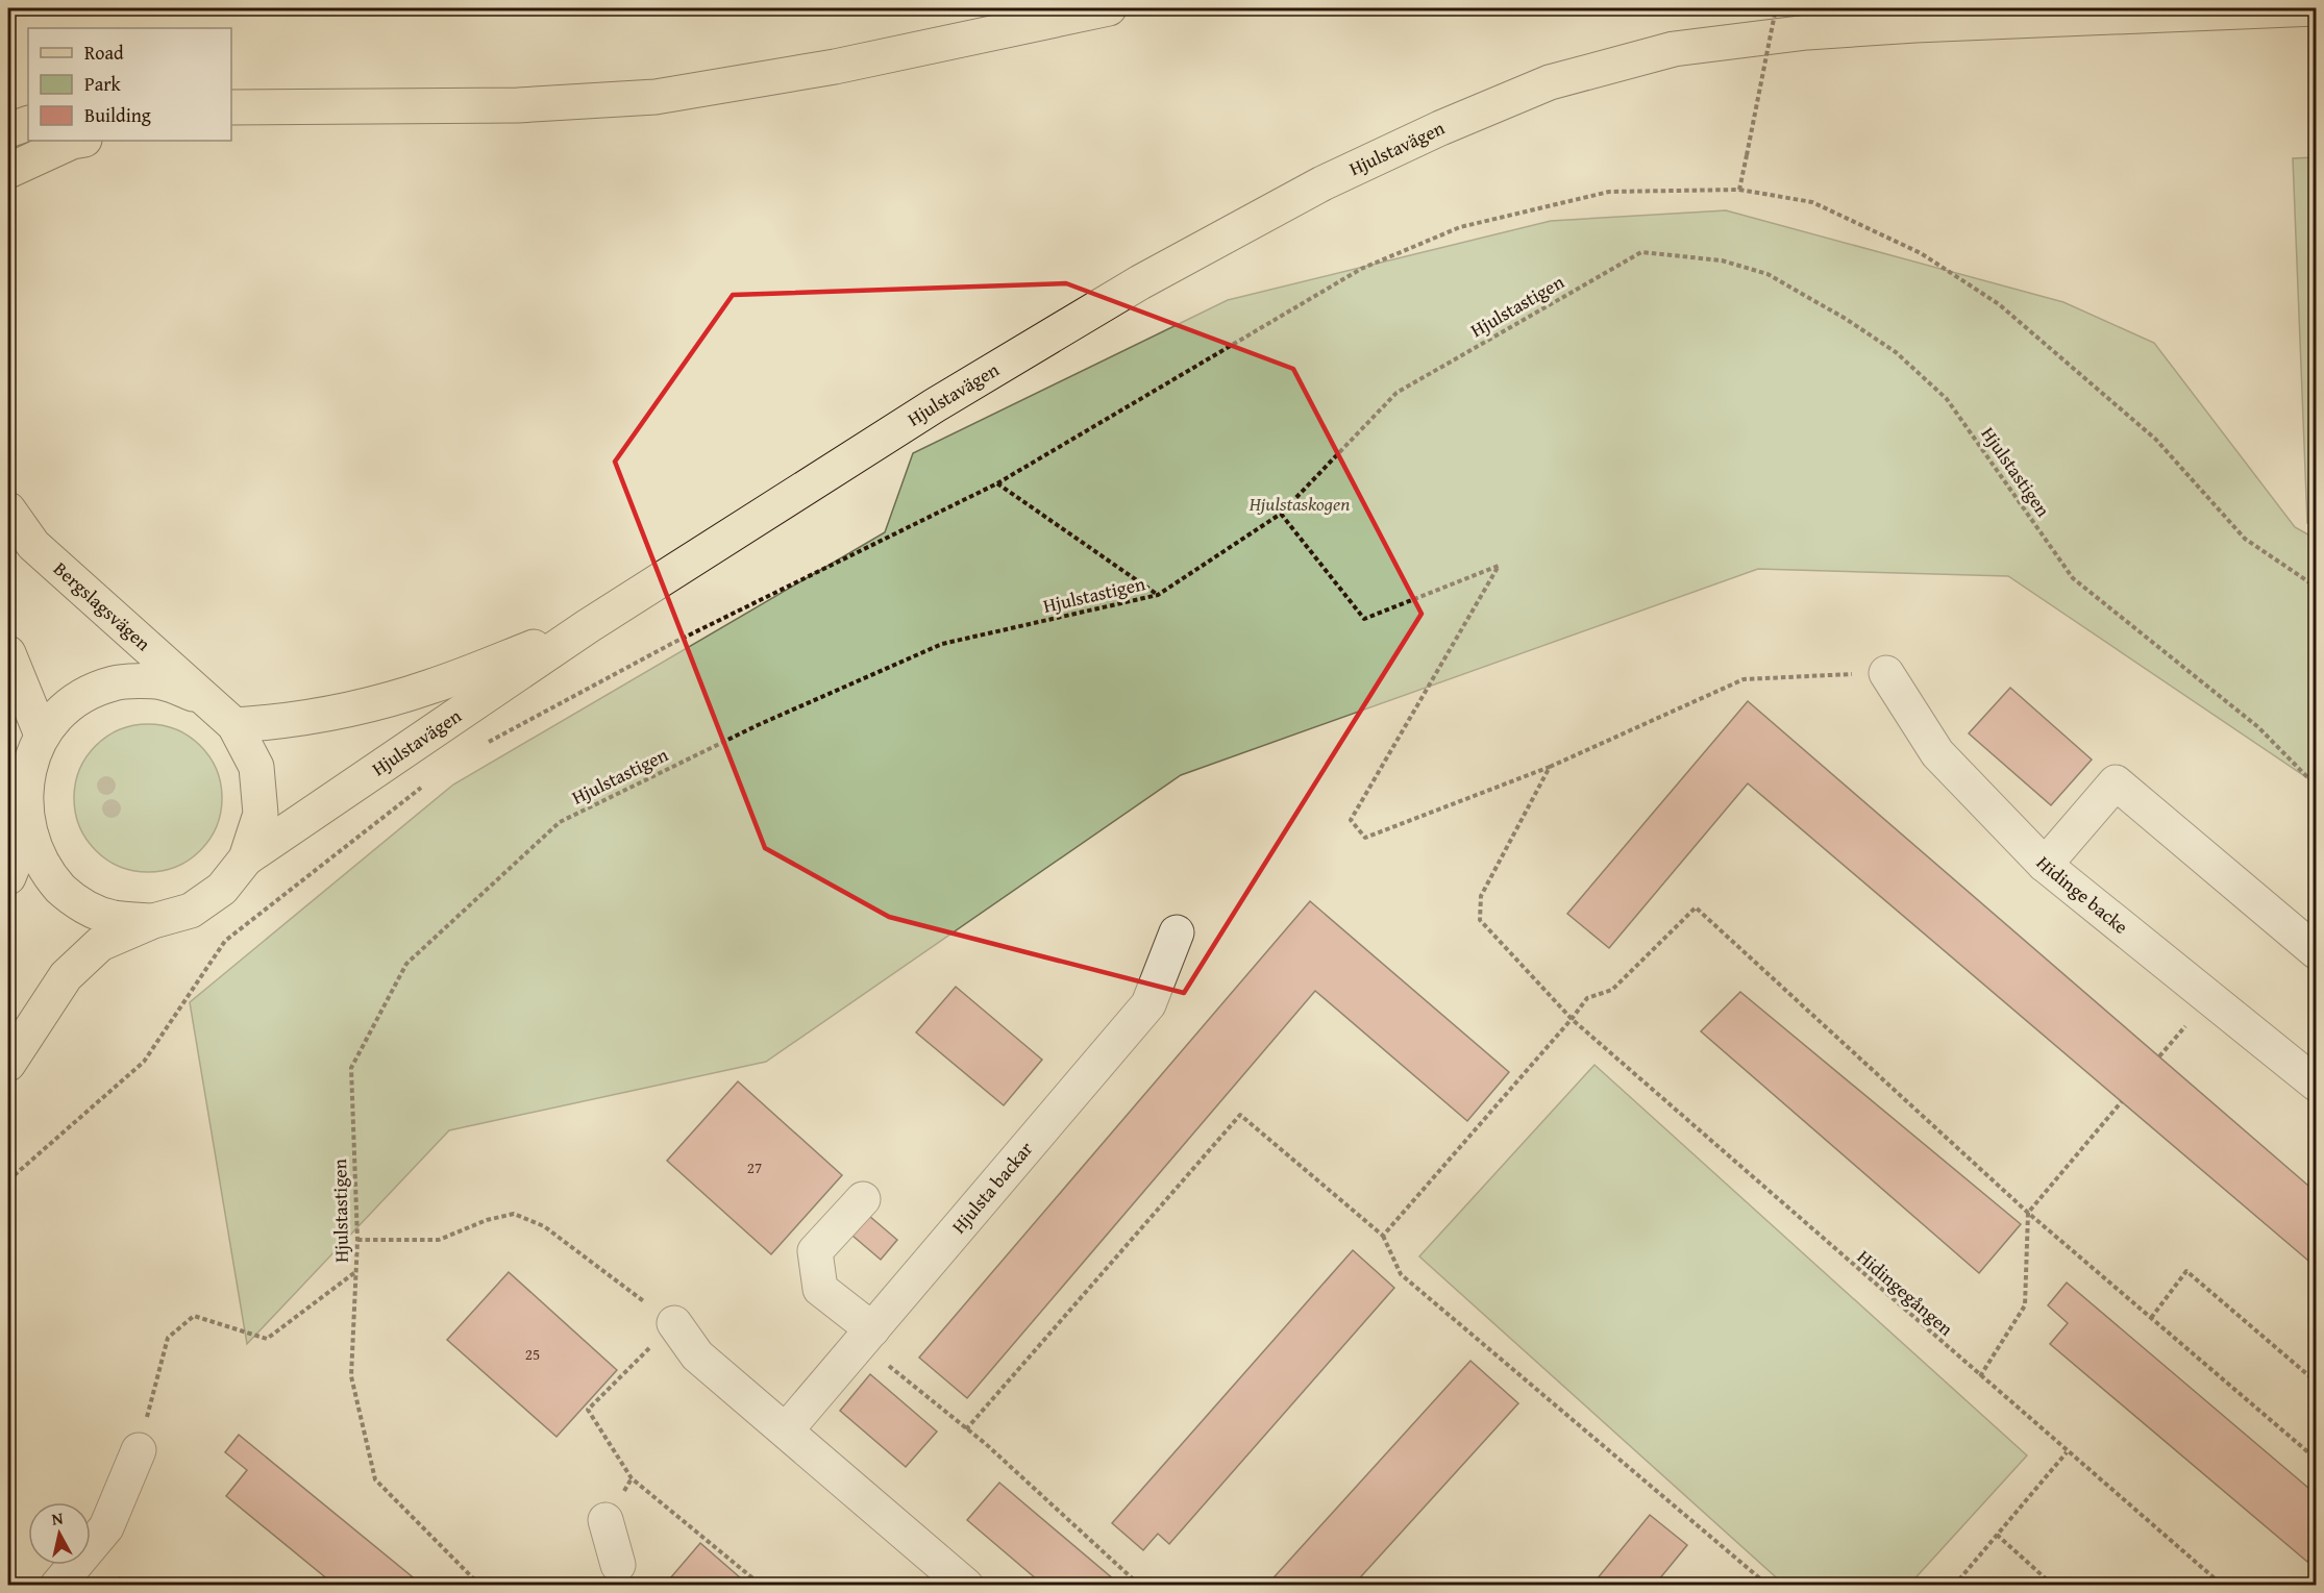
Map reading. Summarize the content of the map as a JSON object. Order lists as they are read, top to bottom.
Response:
{
  "streets": {
    "main road": ["Hjulstavägen", "Bergslagsvägen"],
    "street": ["Hidinge backe", "Hjulsta backar"],
    "path": ["Hjulstastigen", "Hidingegången"]
  },
  "crossings": [
    ["Hjulstavägen", "Bergslagsvägen"]
  ],
  "parks": ["Hjulstaskogen"],
  "house_numbers": ["27", "25"],
  "legend": ["Road", "Park", "Building"],
  "north": "top"
}
